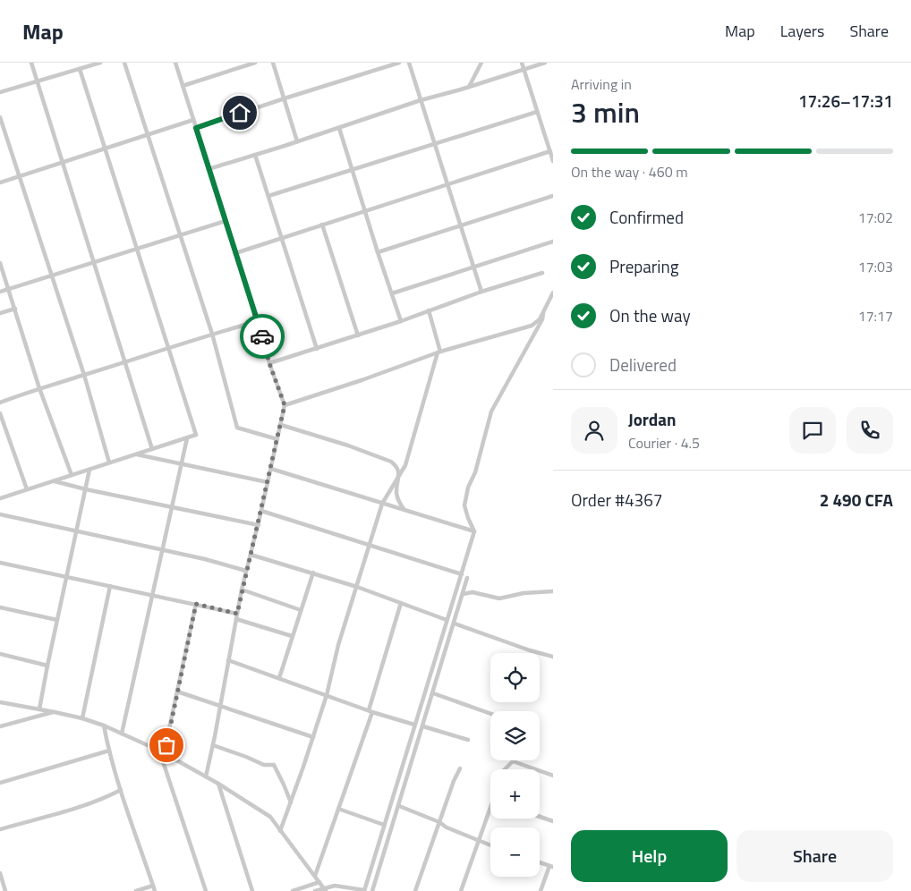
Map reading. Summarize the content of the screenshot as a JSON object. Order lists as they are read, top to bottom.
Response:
{
  "page": {
    "header": "Map",
    "nav": ["Map", "Layers", "Share"],
    "heading": ["3 min", "Arriving in", "17:26–17:31"],
    "panel": [
      "Jordan",
      "Courier · 4.5",
      "Order #4367",
      "2 490 CFA"
    ],
    "bar": "On the way · 460 m",
    "list": [
      ["Confirmed", "17:02"],
      ["Preparing", "17:03"],
      ["On the way", "17:17"],
      "Delivered"
    ],
    "map_buttons": ["+", "−"],
    "buttons": ["Help", "Share"]
  }
}
